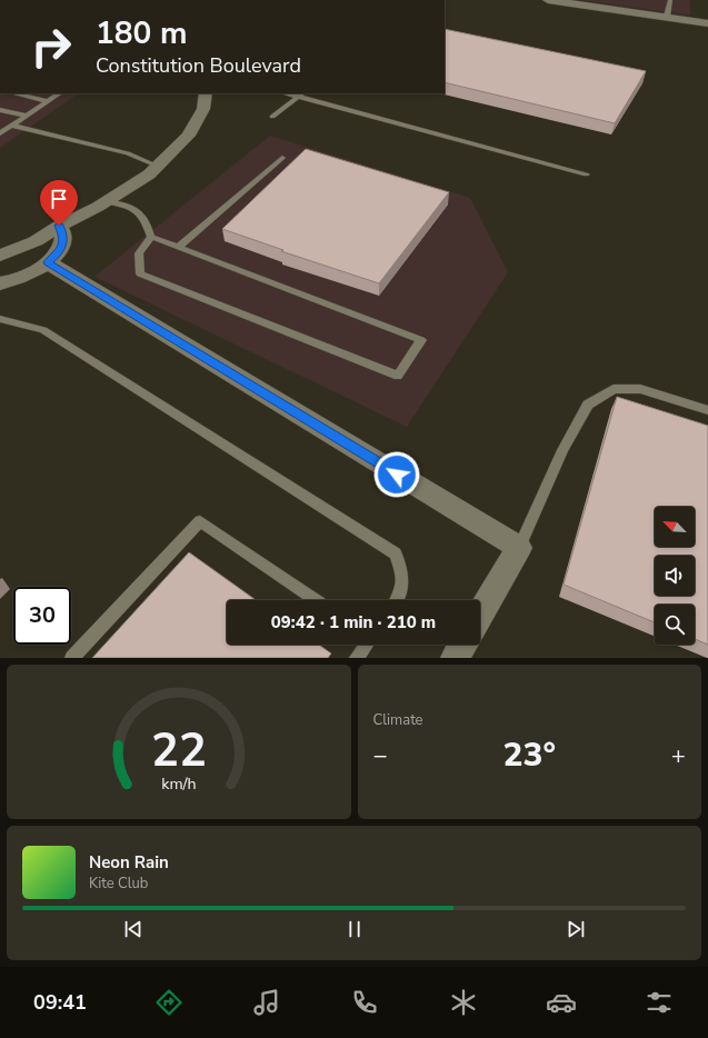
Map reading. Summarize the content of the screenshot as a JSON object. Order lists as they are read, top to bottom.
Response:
{
  "north": "top left",
  "page": {
    "turn": ["180 m", "Constitution Boulevard"],
    "limit": "30",
    "trip": "09:42 · 1 min · 210 m",
    "tile": "Climate",
    "heat": ["−", "23°", "+"],
    "song": ["Neon Rain", "Kite Club"],
    "tabs": "09:41",
    "gauge": ["22", "km/h"]
  }
}
